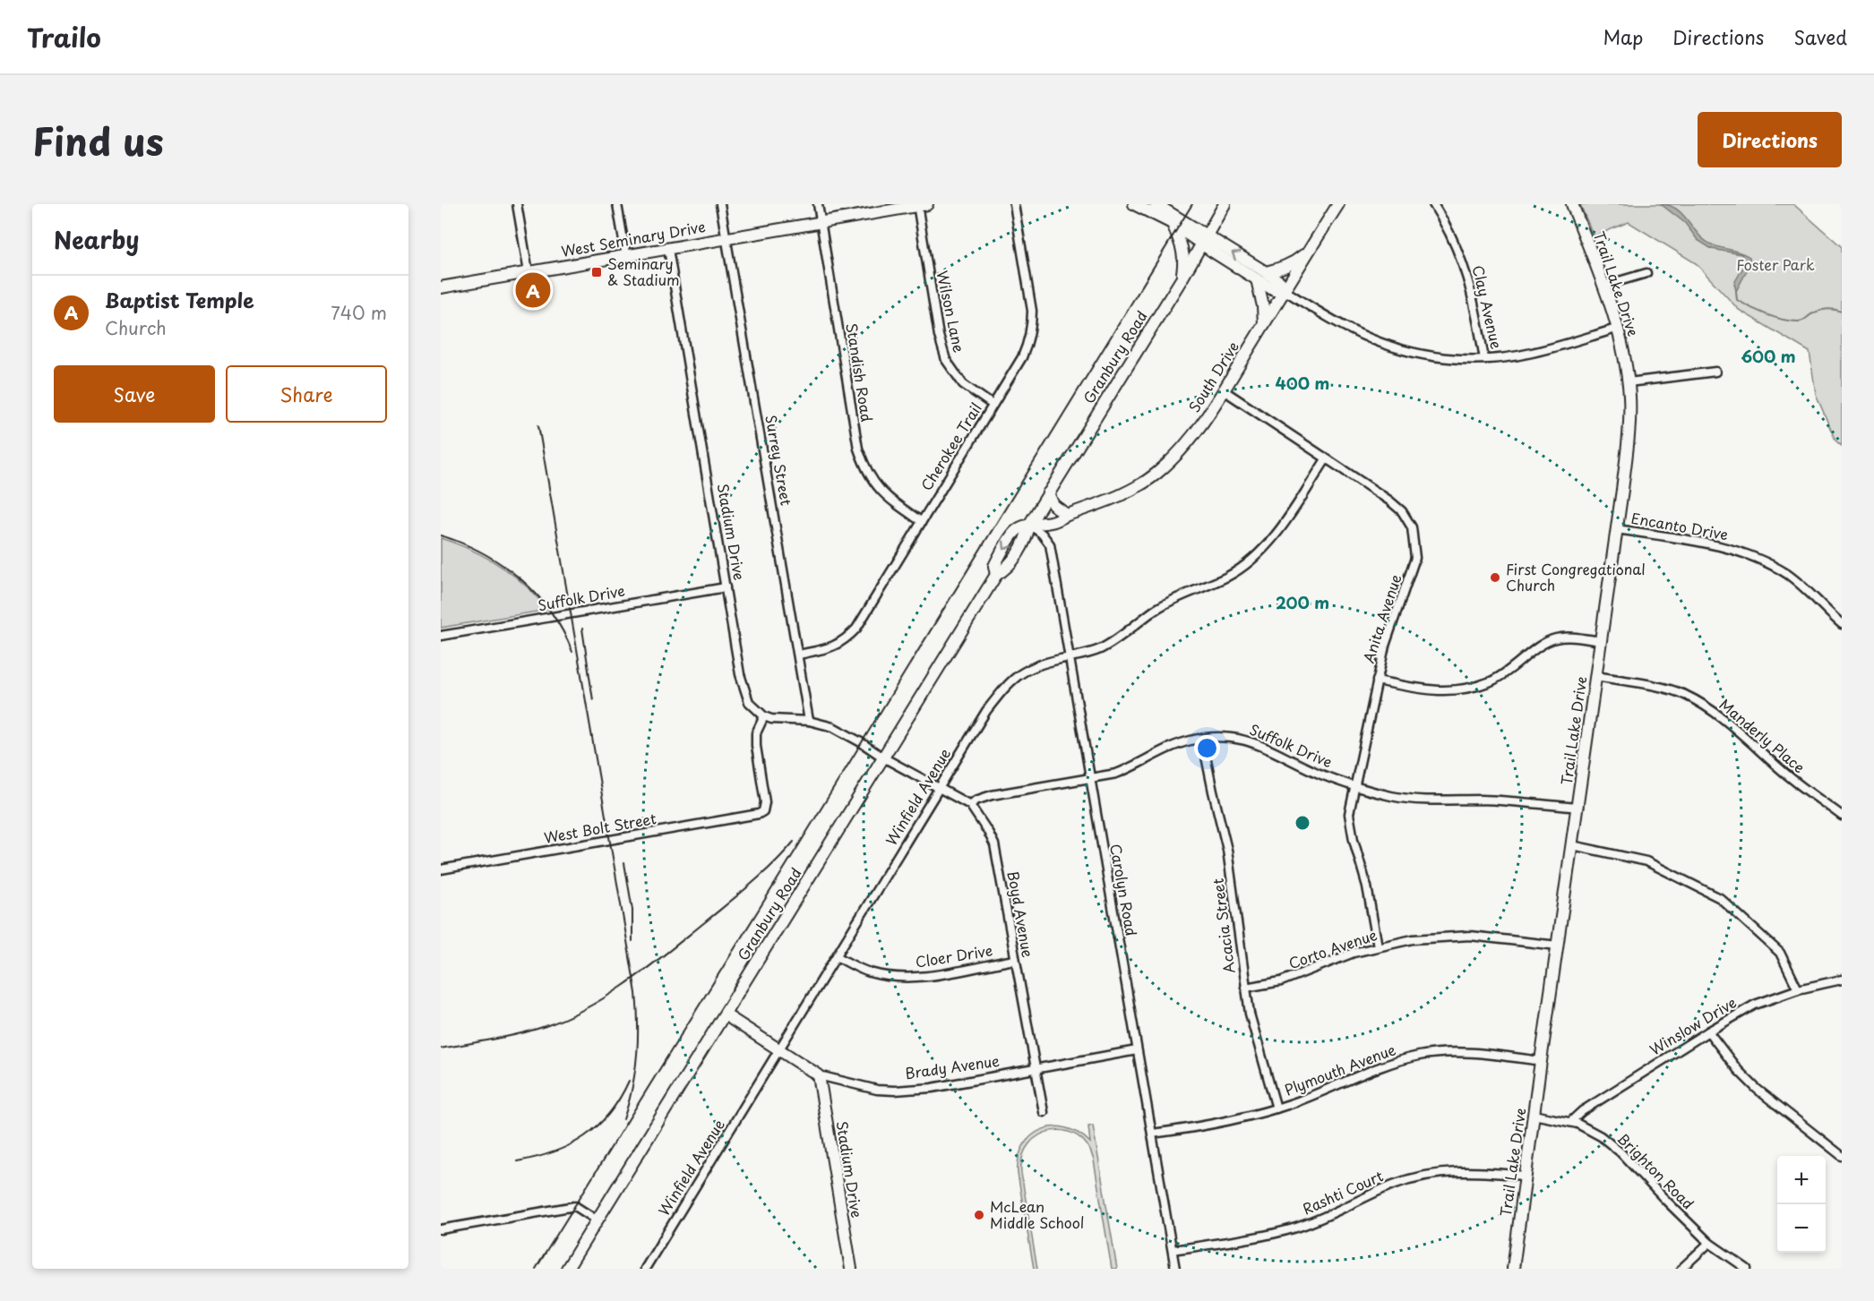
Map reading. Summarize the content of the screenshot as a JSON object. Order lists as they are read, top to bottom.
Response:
{
  "streets": {
    "street": [
      "West Seminary Drive",
      "Trail Lake Drive",
      "Clay Avenue",
      "Wilson Lane",
      "Granbury Road",
      "Standish Road",
      "South Drive",
      "Cherokee Trail",
      "Surrey Street",
      "Encanto Drive",
      "Stadium Drive",
      "Suffolk Drive",
      "Anita Avenue",
      "Manderly Place",
      "Winfield Avenue",
      "West Bolt Street",
      "Carolyn Road",
      "Boyd Avenue",
      "Acacia Street",
      "Corto Avenue",
      "Cloer Drive",
      "Winslow Drive",
      "Brady Avenue",
      "Plymouth Avenue",
      "Brighton Road",
      "Rashti Court"
    ]
  },
  "crossings": [
    ["West Seminary Drive", "Wilson Lane"],
    ["West Seminary Drive", "Standish Road"],
    ["West Seminary Drive", "Surrey Street"],
    ["West Seminary Drive", "Stadium Drive"],
    ["Trail Lake Drive", "Encanto Drive"],
    ["Trail Lake Drive", "Suffolk Drive"],
    ["Trail Lake Drive", "Manderly Place"],
    ["Trail Lake Drive", "Corto Avenue"],
    ["Trail Lake Drive", "Plymouth Avenue"],
    ["Trail Lake Drive", "Brighton Road"],
    ["Trail Lake Drive", "Rashti Court"],
    ["Wilson Lane", "Cherokee Trail"],
    ["Granbury Road", "South Drive"],
    ["Granbury Road", "Carolyn Road"],
    ["Granbury Road", "Brady Avenue"],
    ["Standish Road", "Cherokee Trail"],
    ["South Drive", "Anita Avenue"],
    ["South Drive", "Carolyn Road"],
    ["Cherokee Trail", "Surrey Street"],
    ["Stadium Drive", "Suffolk Drive"],
    ["Stadium Drive", "West Bolt Street"],
    ["Stadium Drive", "Brady Avenue"],
    ["Suffolk Drive", "Anita Avenue"],
    ["Suffolk Drive", "Carolyn Road"],
    ["Suffolk Drive", "Boyd Avenue"],
    ["Suffolk Drive", "Acacia Street"],
    ["Anita Avenue", "Winfield Avenue"],
    ["Anita Avenue", "Corto Avenue"],
    ["Winfield Avenue", "Carolyn Road"],
    ["Winfield Avenue", "Boyd Avenue"],
    ["Winfield Avenue", "Cloer Drive"],
    ["Winfield Avenue", "Brady Avenue"],
    ["Carolyn Road", "Brady Avenue"],
    ["Carolyn Road", "Plymouth Avenue"],
    ["Carolyn Road", "Rashti Court"],
    ["Boyd Avenue", "Cloer Drive"],
    ["Boyd Avenue", "Brady Avenue"],
    ["Acacia Street", "Corto Avenue"],
    ["Acacia Street", "Plymouth Avenue"],
    ["Winslow Drive", "Brighton Road"]
  ],
  "parks": ["Foster Park"],
  "places": {
    "transit": ["Seminary & Stadium"],
    "other": ["First Congregational Church", "McLean Middle School"]
  },
  "page": {
    "header": "Trailo",
    "nav": ["Map", "Directions", "Saved"],
    "title": "Find us",
    "buttons": [
      "Directions",
      ["Save", "Share"]
    ],
    "heading": "Nearby",
    "pins": "A",
    "list": [
      {
        "mark": "A",
        "name": "Baptist Temple",
        "note": "Church",
        "value": "740 m"
      }
    ],
    "map_buttons": ["+", "−"]
  },
  "rings": ["600 m", "400 m", "200 m"]
}
